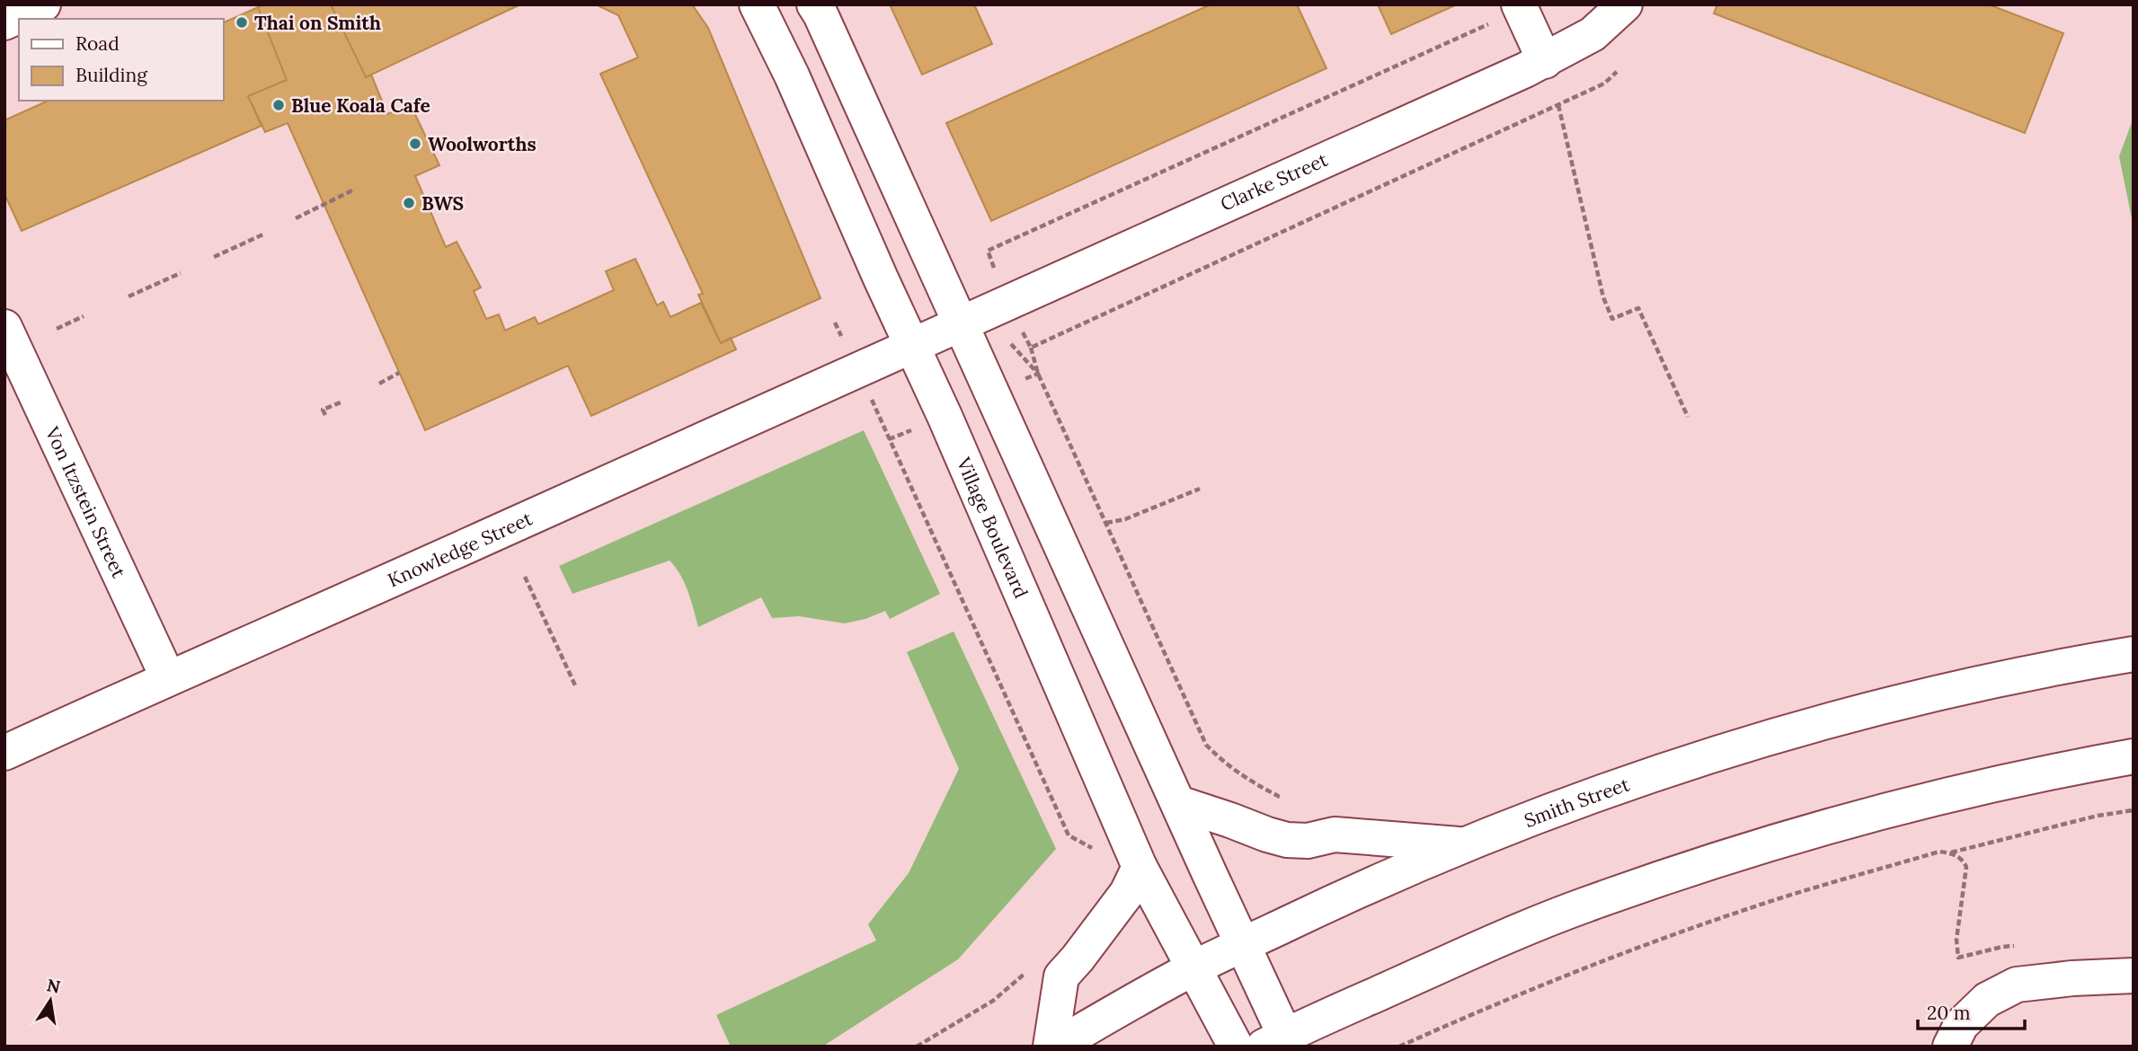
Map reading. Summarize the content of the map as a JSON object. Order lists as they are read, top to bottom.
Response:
{
  "streets": {
    "main road": [
      "Clarke Street",
      "Von Itzstein Street",
      "Village Boulevard",
      "Knowledge Street",
      "Smith Street"
    ]
  },
  "crossings": [
    ["Clarke Street", "Village Boulevard"],
    ["Clarke Street", "Knowledge Street"],
    ["Von Itzstein Street", "Knowledge Street"],
    ["Village Boulevard", "Knowledge Street"],
    ["Village Boulevard", "Smith Street"]
  ],
  "places": [
    "Thai on Smith",
    "Blue Koala Cafe",
    "Woolworths",
    "BWS"
  ],
  "legend": ["Road", "Building"],
  "scale_bar": "20 m",
  "north": "top"
}
